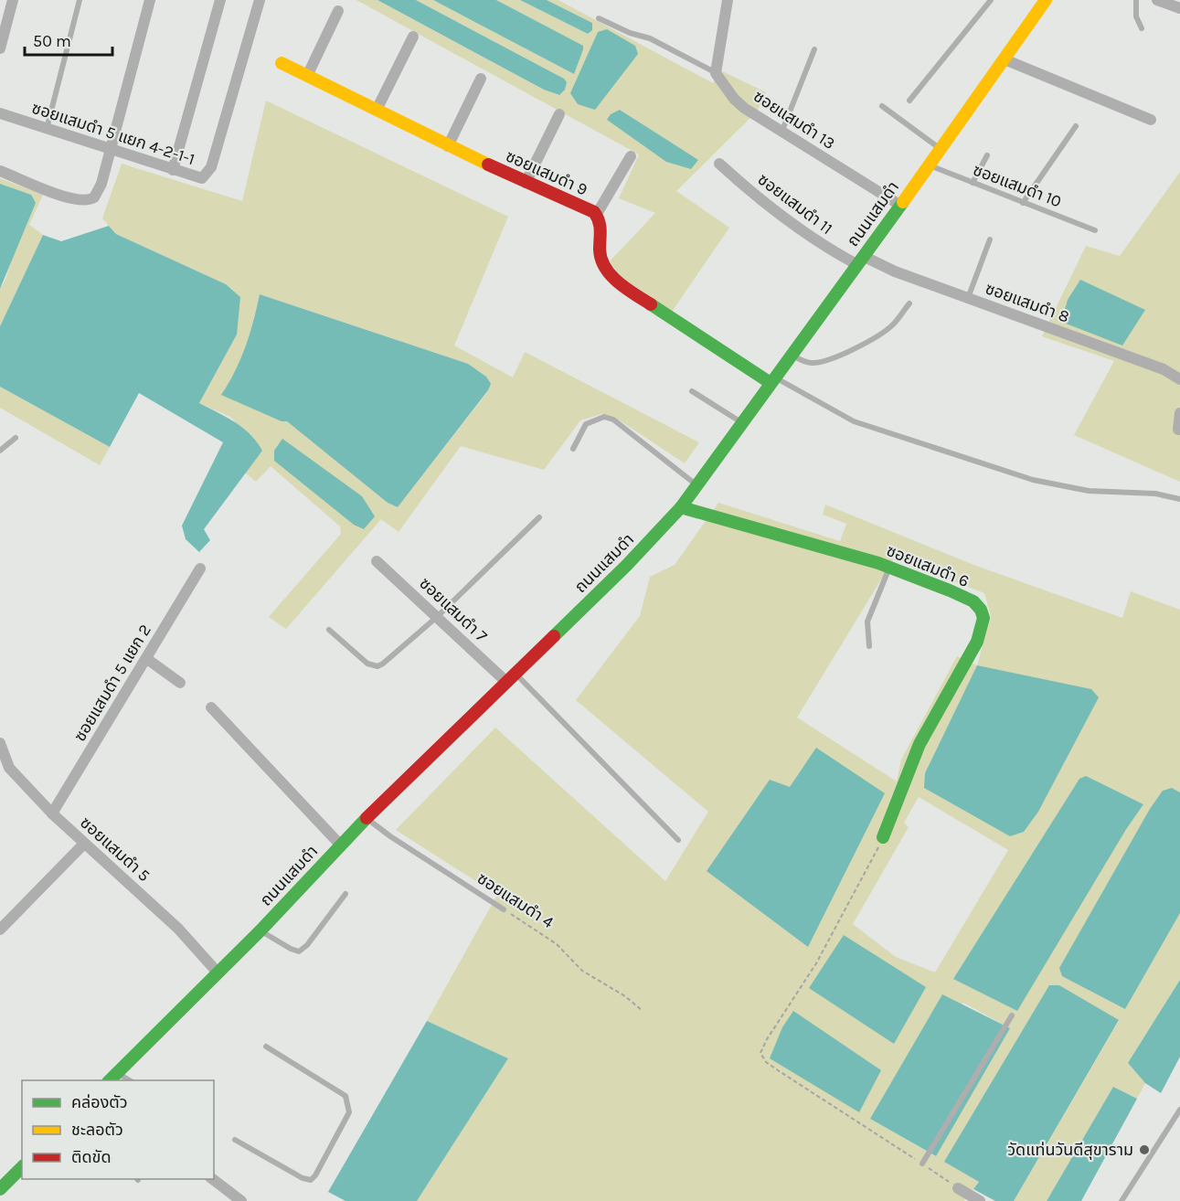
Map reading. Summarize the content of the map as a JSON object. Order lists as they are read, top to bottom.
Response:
{
  "streets": {
    "street": [
      "ซอยแสมดำ 13",
      "ซอยแสมดำ 5 แยก 4-2-1-1",
      "ซอยแสมดำ 9",
      "ซอยแสมดำ 11",
      "ถนนแสมดำ",
      "ซอยแสมดำ 8",
      "ซอยแสมดำ 6",
      "ซอยแสมดำ 7",
      "ซอยแสมดำ 5 แยก 2",
      "ซอยแสมดำ 5"
    ],
    "lane": ["ซอยแสมดำ 10", "ซอยแสมดำ 4"]
  },
  "crossings": [
    ["ซอยแสมดำ 13", "ถนนแสมดำ"],
    ["ซอยแสมดำ 9", "ถนนแสมดำ"],
    ["ซอยแสมดำ 10", "ถนนแสมดำ"],
    ["ซอยแสมดำ 11", "ถนนแสมดำ"],
    ["ซอยแสมดำ 11", "ซอยแสมดำ 8"],
    ["ถนนแสมดำ", "ซอยแสมดำ 8"],
    ["ถนนแสมดำ", "ซอยแสมดำ 6"],
    ["ถนนแสมดำ", "ซอยแสมดำ 7"],
    ["ถนนแสมดำ", "ซอยแสมดำ 5"],
    ["ถนนแสมดำ", "ซอยแสมดำ 4"],
    ["ซอยแสมดำ 5 แยก 2", "ซอยแสมดำ 5"]
  ],
  "places": ["วัดแท่นวันดีสุขาราม"],
  "legend": ["คล่องตัว", "ชะลอตัว", "ติดขัด"],
  "scale_bar": "50 m"
}
